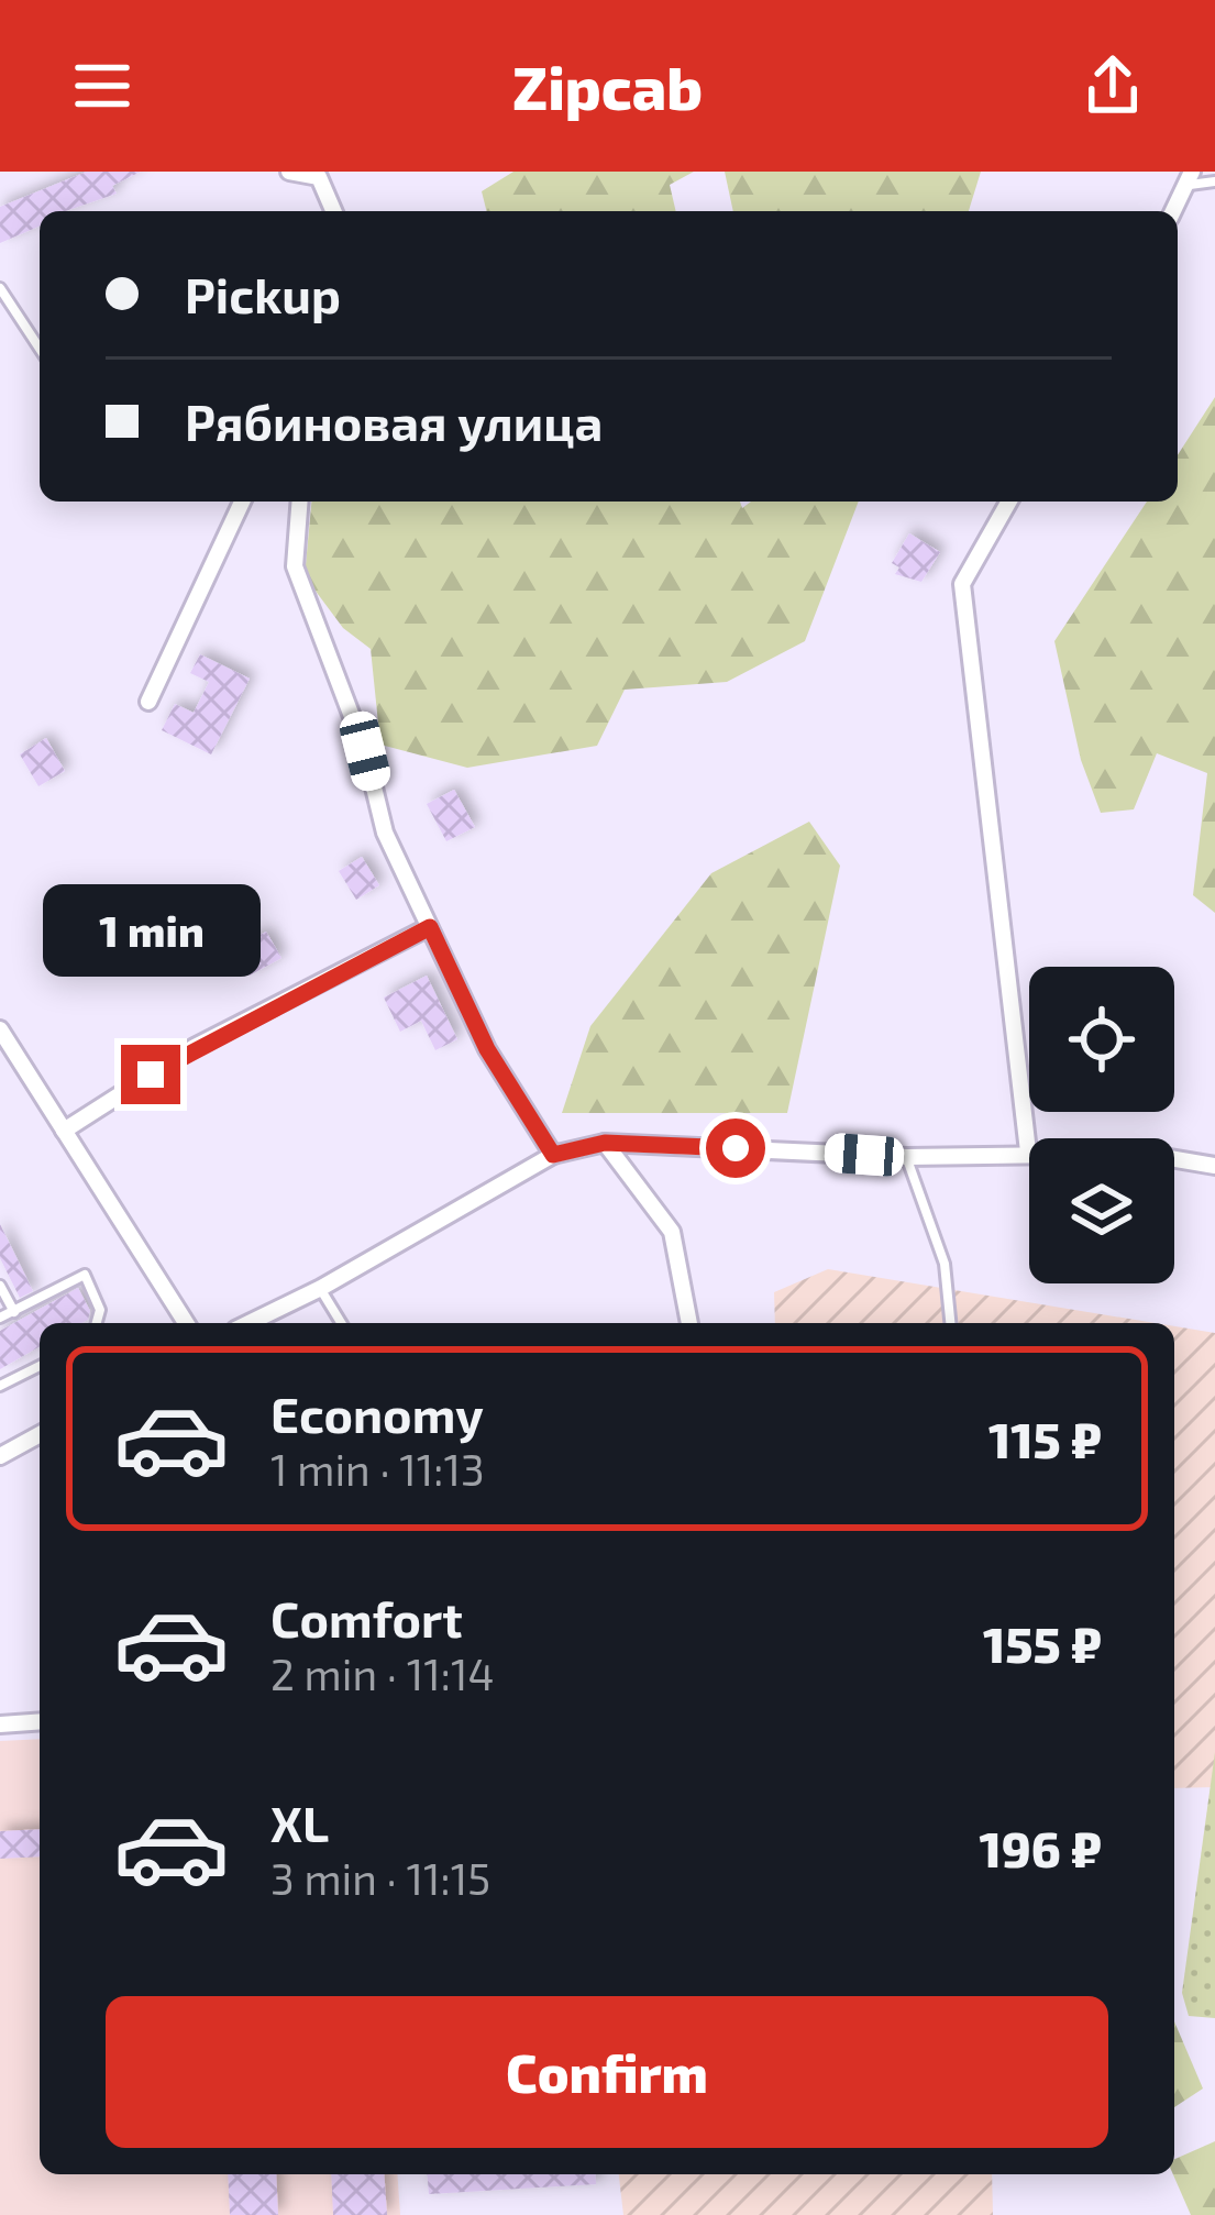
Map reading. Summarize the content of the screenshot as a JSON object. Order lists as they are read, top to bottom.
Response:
{
  "page": {
    "header": "Zipcab",
    "banner": ["Pickup", "Рябиновая улица"],
    "bubble": "1 min",
    "list": [
      {
        "name": "Economy",
        "note": "1 min · 11:13",
        "value": "115 ₽"
      },
      {
        "name": "Comfort",
        "note": "2 min · 11:14",
        "value": "155 ₽"
      },
      {
        "name": "XL",
        "note": "3 min · 11:15",
        "value": "196 ₽"
      }
    ],
    "buttons": "Confirm"
  }
}
